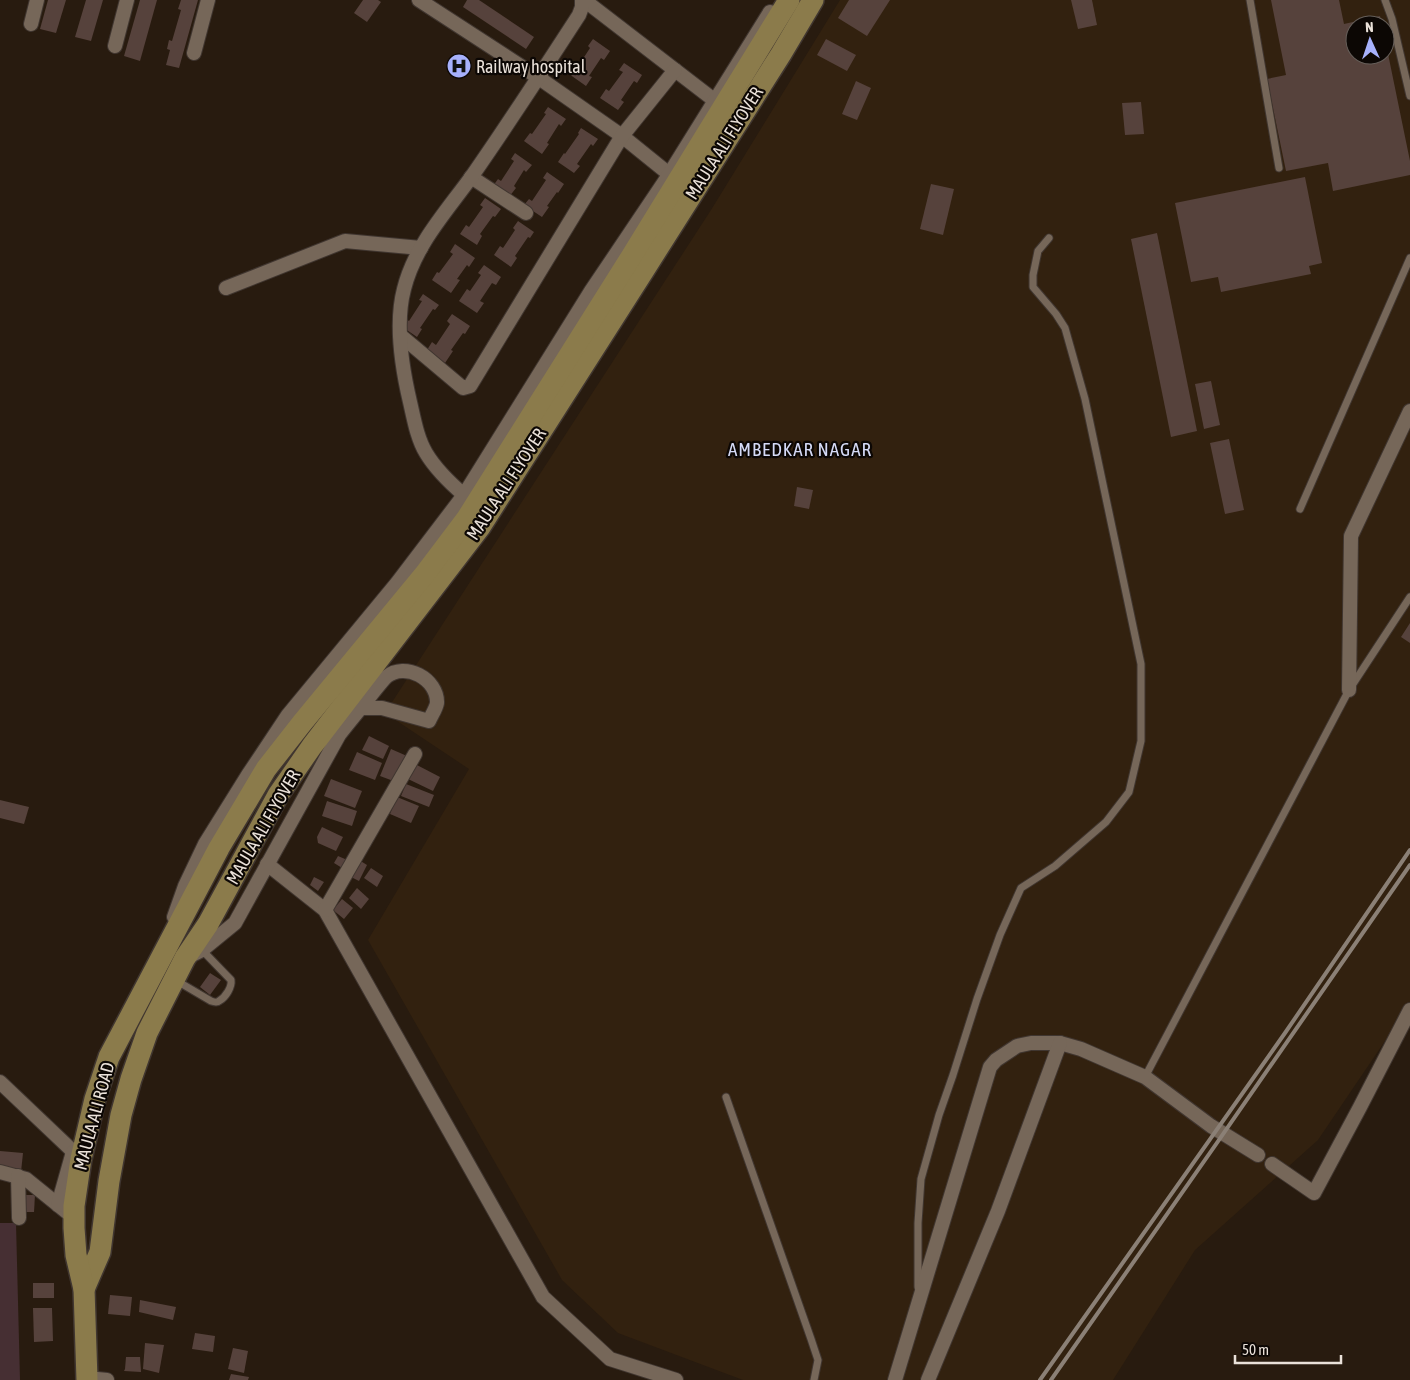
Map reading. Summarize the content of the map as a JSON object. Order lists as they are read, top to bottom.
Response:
{
  "streets": {
    "main road": ["MAULA ALI FLYOVER", "MAULA ALI ROAD"]
  },
  "crossings": [
    ["MAULA ALI FLYOVER", "MAULA ALI ROAD"]
  ],
  "districts": ["AMBEDKAR NAGAR"],
  "places": {
    "hospital": ["Railway hospital"]
  },
  "scale_bar": "50 m",
  "north": "top"
}
